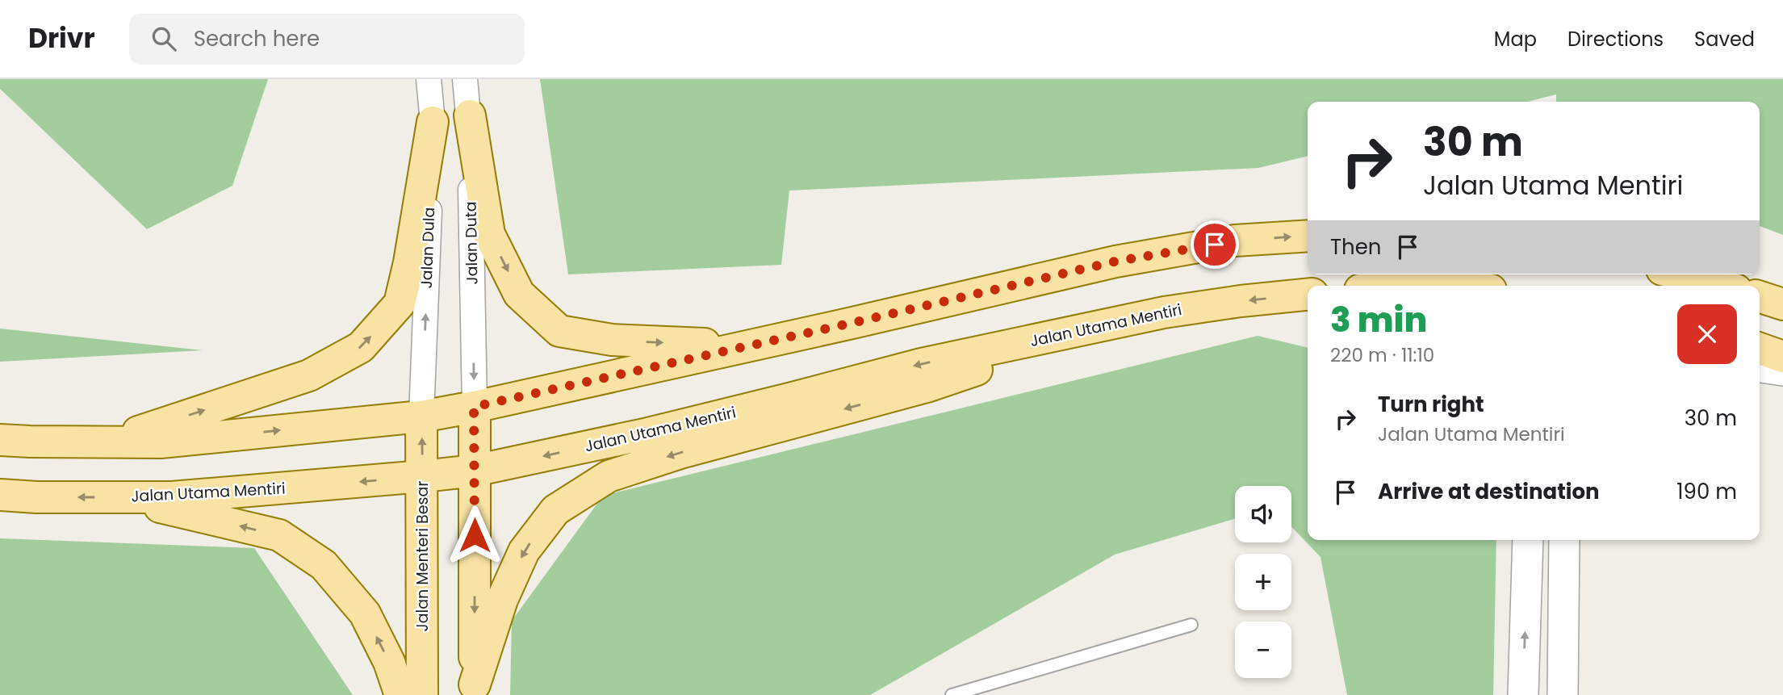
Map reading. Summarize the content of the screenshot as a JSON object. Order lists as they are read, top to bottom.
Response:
{
  "streets": {
    "main road": ["Jalan Utama Mentiri", "Jalan Menteri Besar"],
    "street": ["Jalan Duta", "Jalan Dula"]
  },
  "crossings": [
    ["Jalan Dula", "Jalan Menteri Besar"],
    ["Jalan Utama Mentiri", "Jalan Menteri Besar"]
  ],
  "one_way": ["Jalan Duta", "Jalan Dula"],
  "page": {
    "header": "Drivr",
    "search": "Search here",
    "nav": ["Map", "Directions", "Saved"],
    "turn": ["30 m", "Jalan Utama Mentiri"],
    "then": "Then",
    "heading": ["3 min", "220 m · 11:10"],
    "list": [
      {
        "name": "Turn right",
        "note": "Jalan Utama Mentiri",
        "value": "30 m"
      },
      {
        "name": "Arrive at destination",
        "value": "190 m"
      }
    ],
    "map_buttons": ["+", "−"]
  }
}
